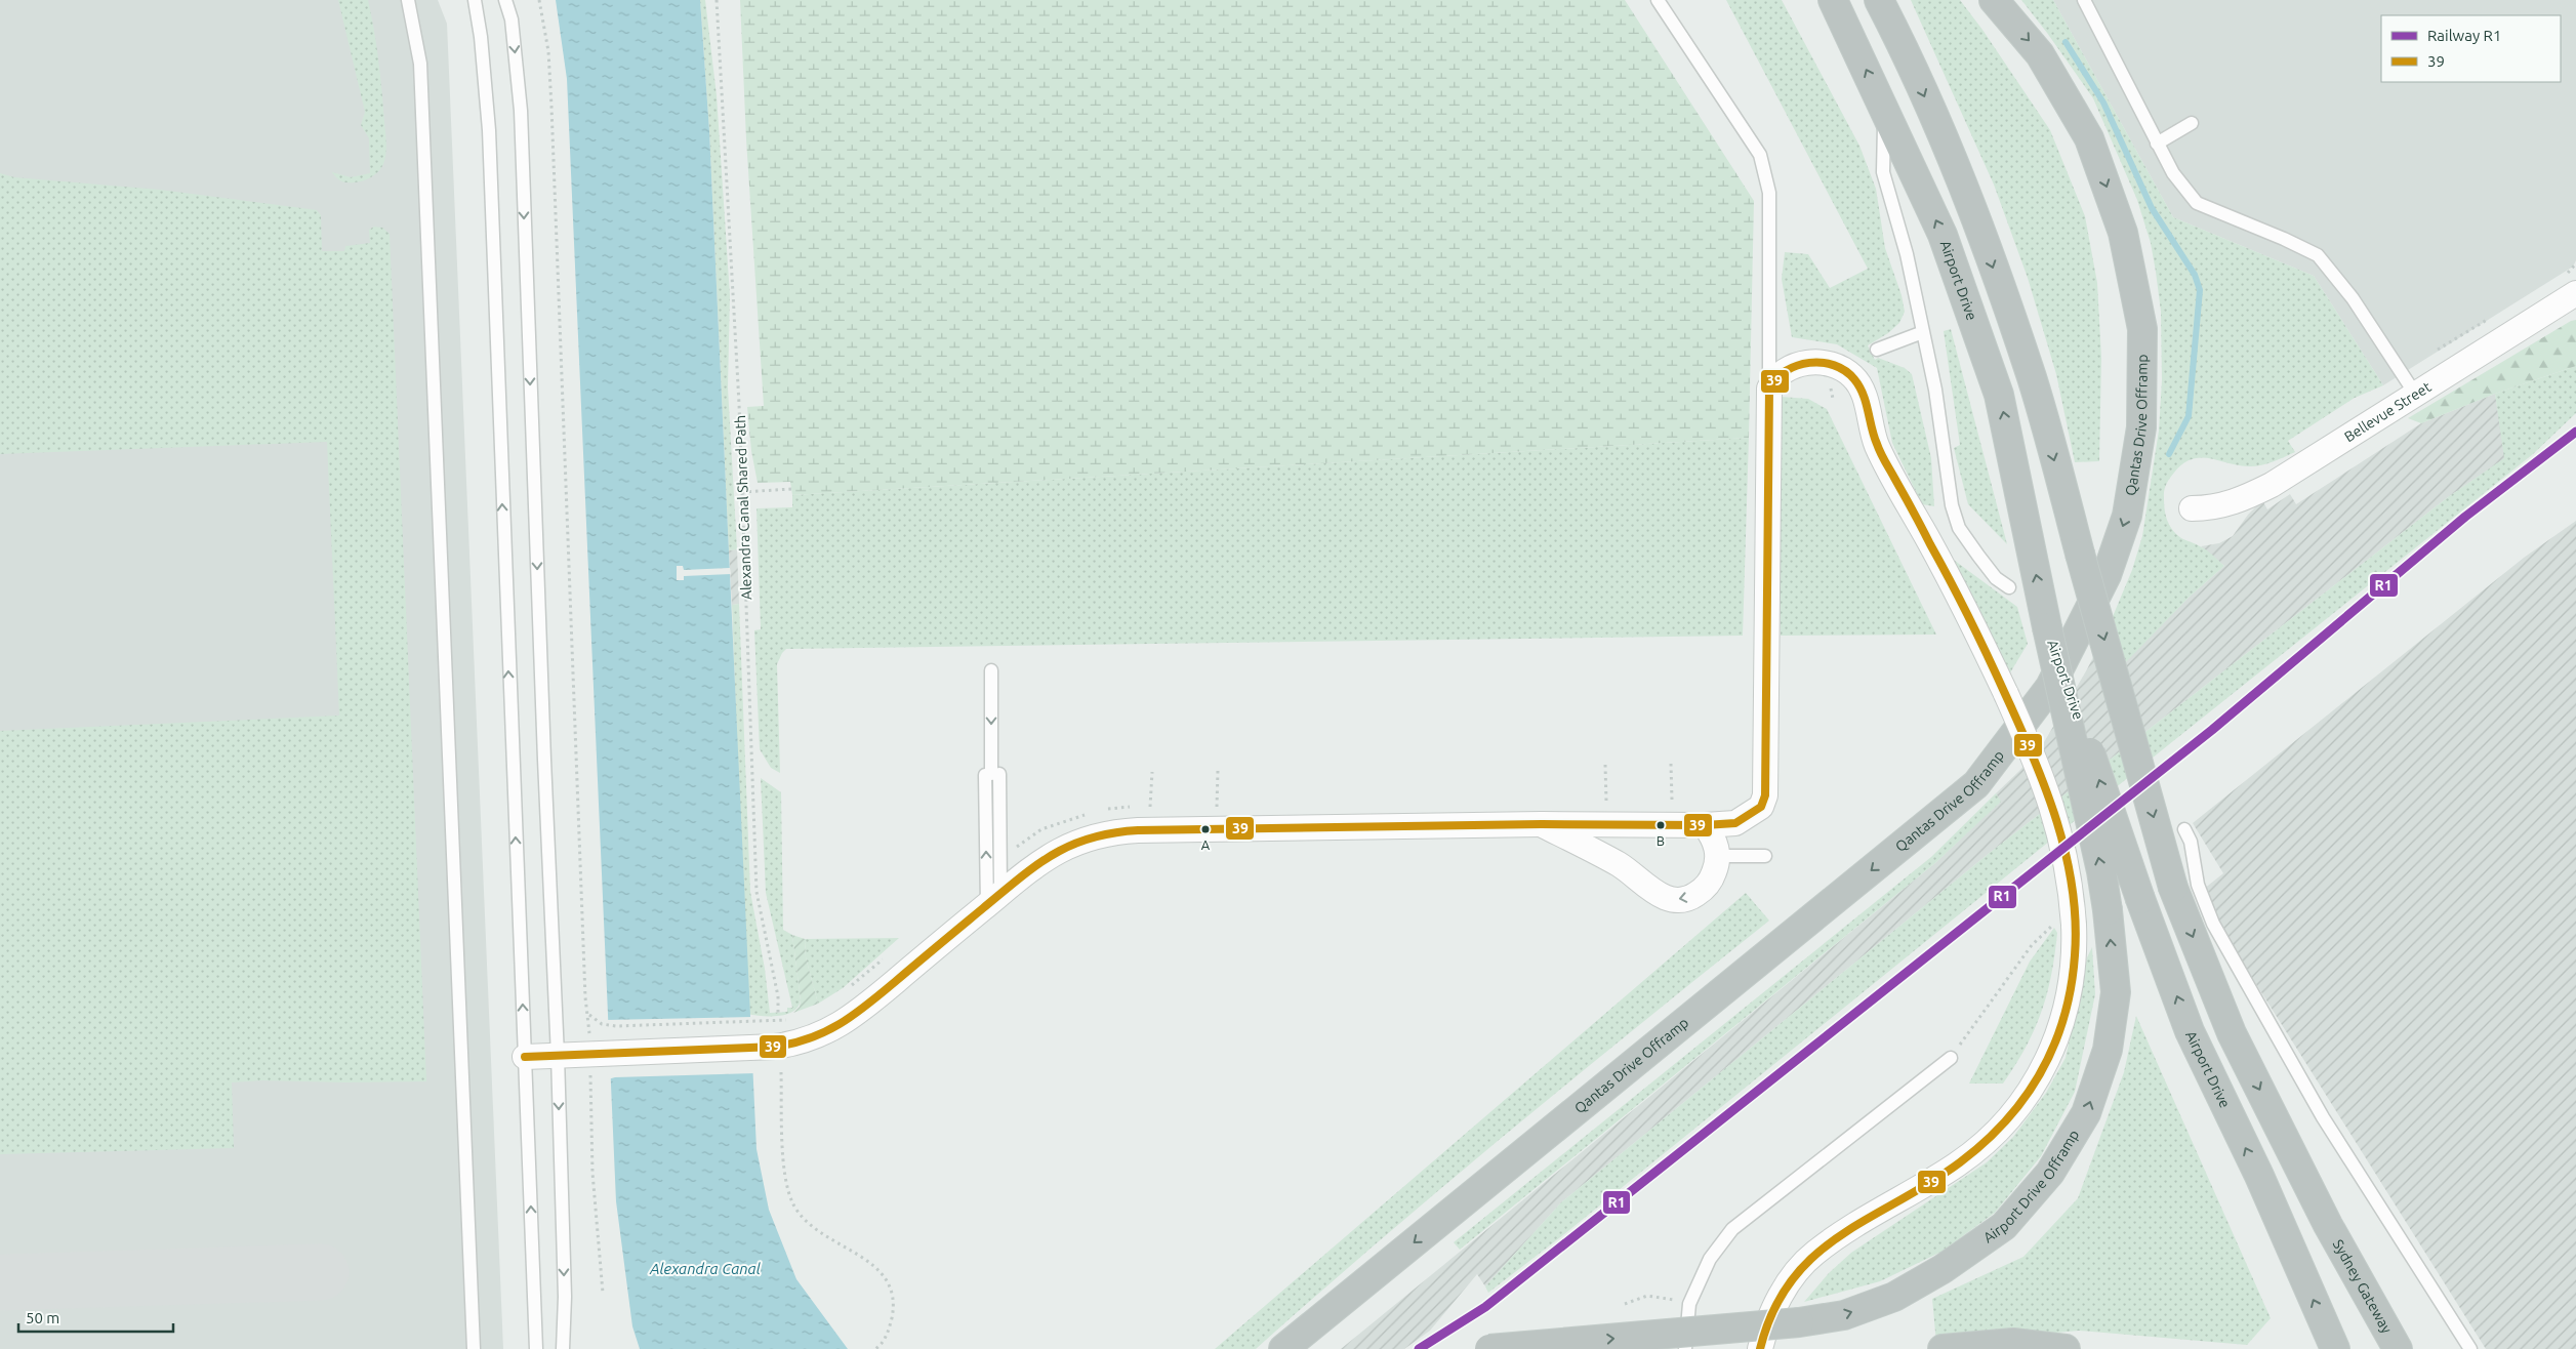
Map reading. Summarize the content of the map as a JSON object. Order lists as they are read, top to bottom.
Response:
{
  "streets": {
    "highway": [
      "Airport Drive",
      "Qantas Drive Offramp",
      "Airport Drive Offramp",
      "Sydney Gateway"
    ],
    "street": ["Bellevue Street"],
    "path": ["Alexandra Canal Shared Path"]
  },
  "crossings": [
    ["Airport Drive", "Airport Drive Offramp"]
  ],
  "one_way": ["Qantas Drive Offramp"],
  "water": ["Alexandra Canal"],
  "places": ["B", "A"],
  "lines": ["transit line 39", "rail line R1"],
  "legend": ["Railway R1", "39"],
  "scale_bar": "50 m"
}
